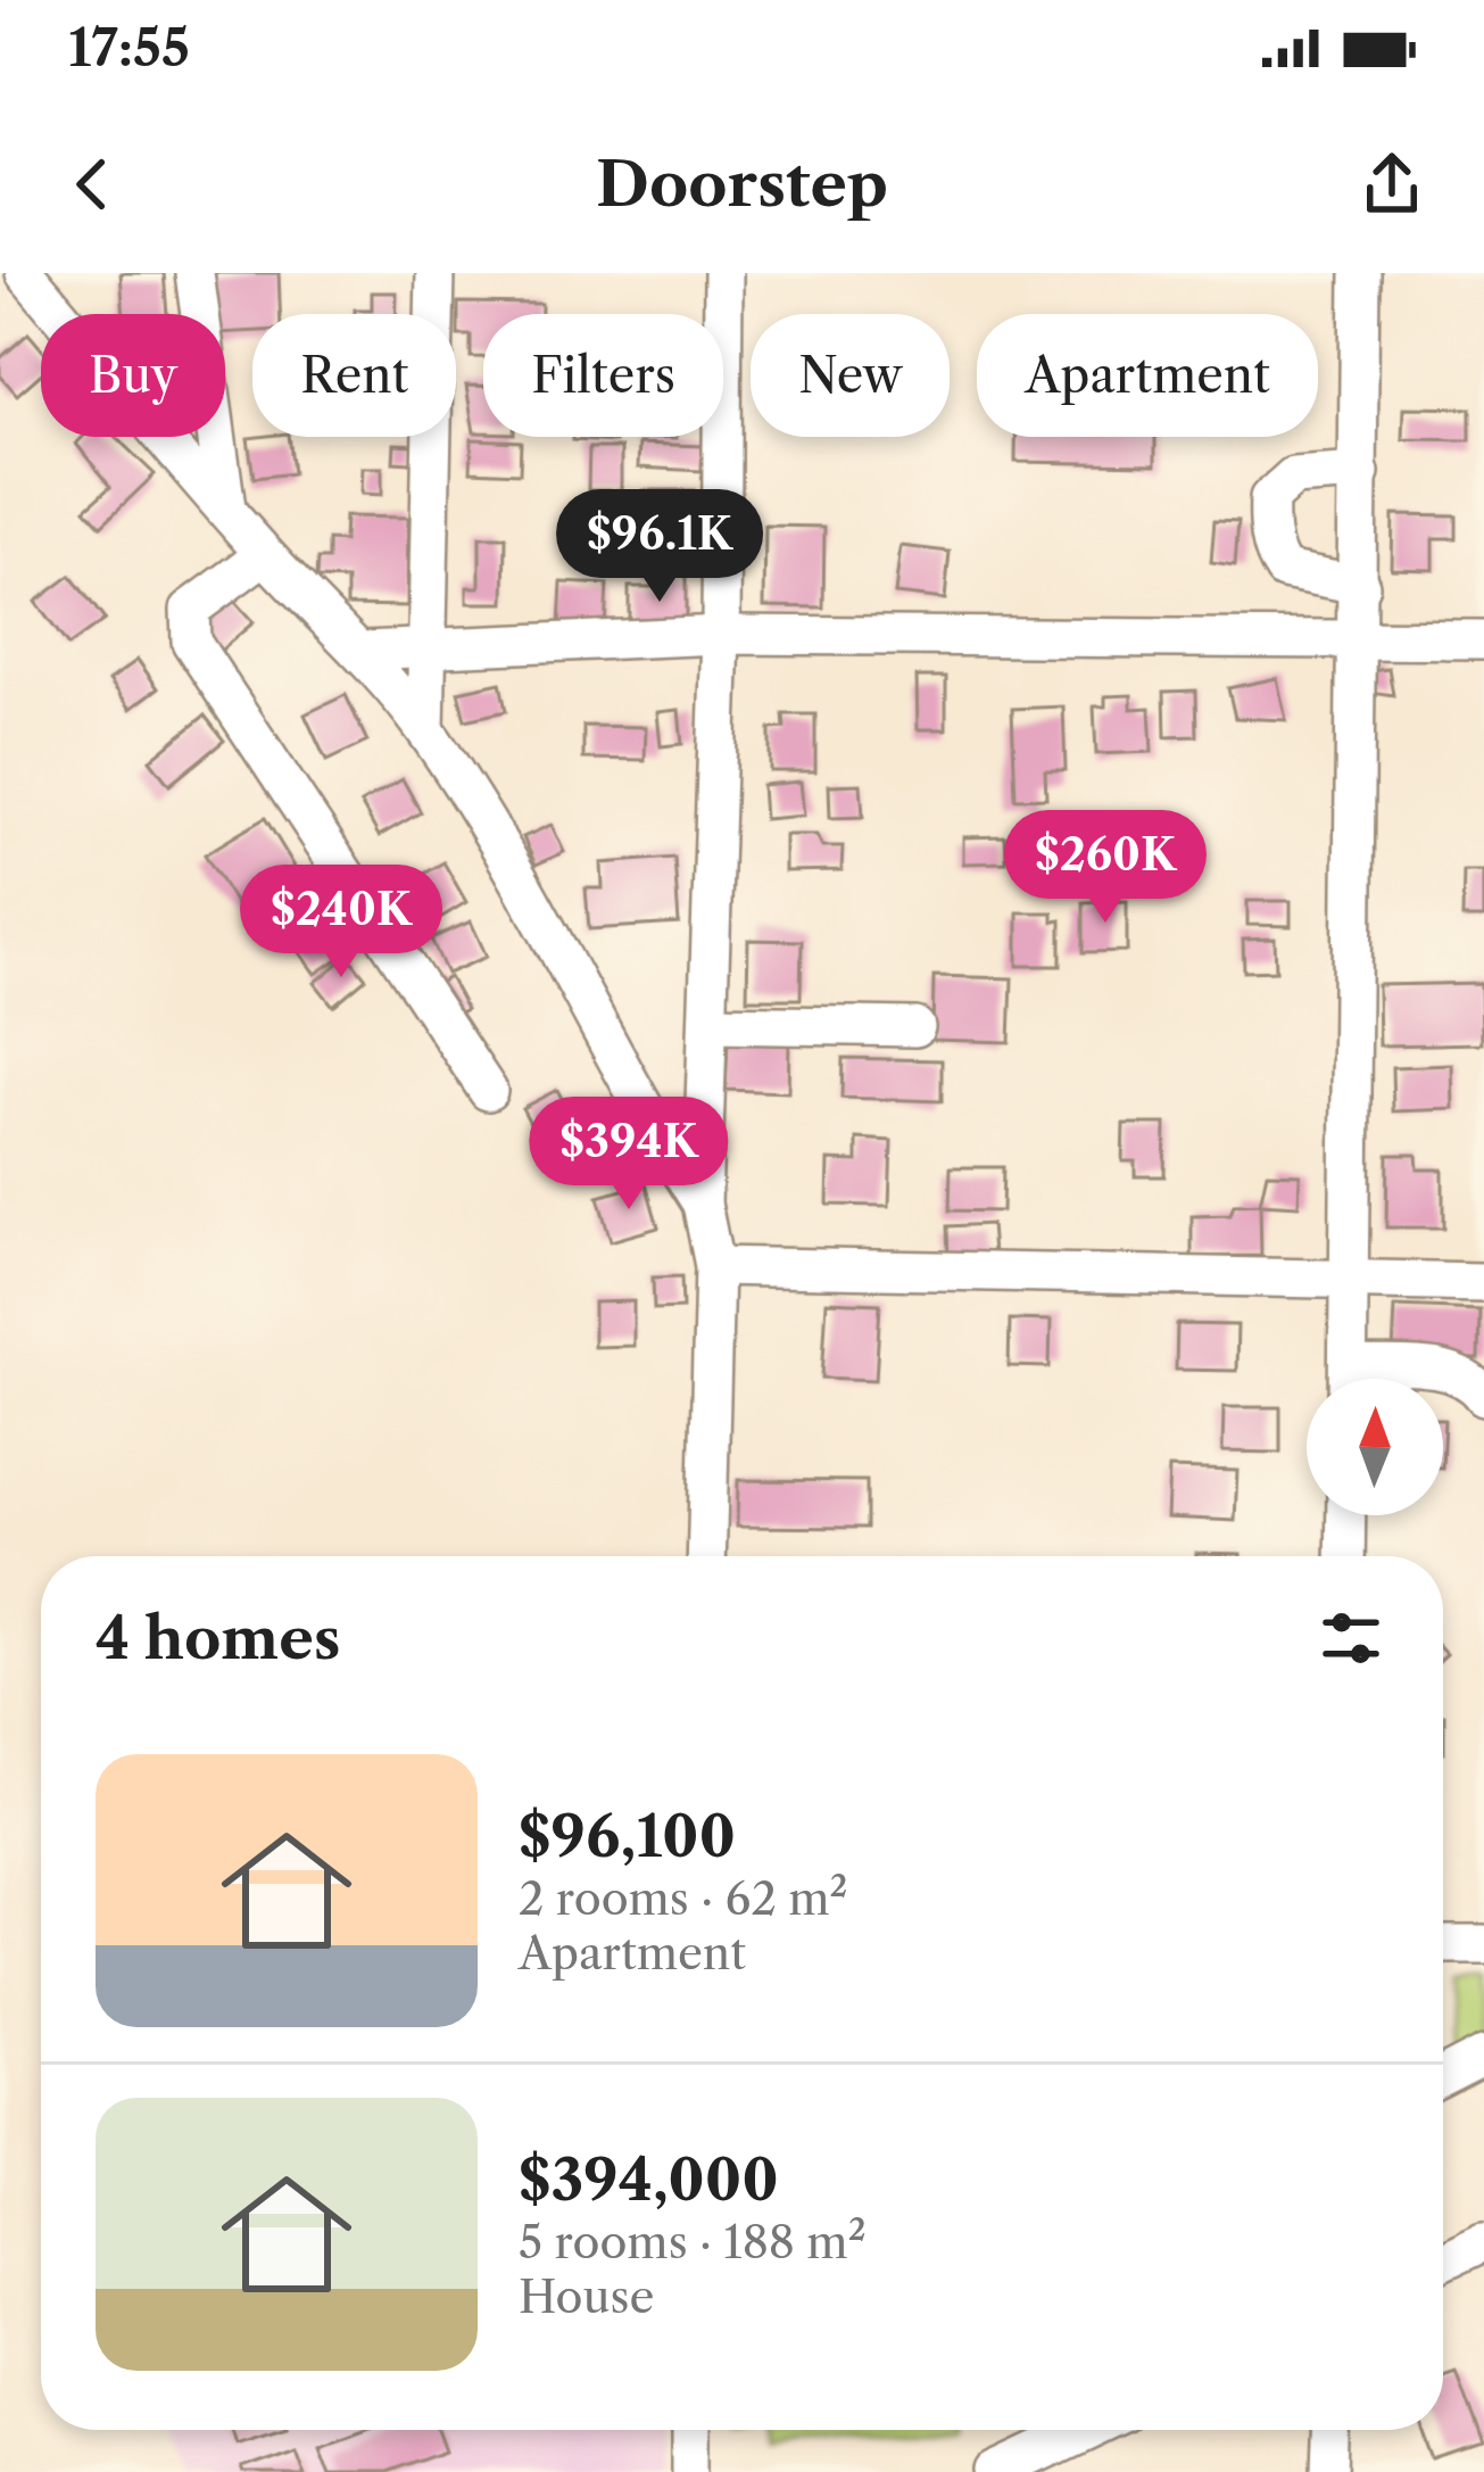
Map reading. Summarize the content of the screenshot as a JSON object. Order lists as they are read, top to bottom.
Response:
{
  "north": "top",
  "page": {
    "status": "17:55",
    "header": "Doorstep",
    "chip": [
      "Buy",
      "Rent",
      "Filters",
      "New",
      "Apartment"
    ],
    "price": [
      "$96.1K",
      "$260K",
      "$240K",
      "$394K"
    ],
    "heading": "4 homes",
    "list": [
      {
        "name": "$96,100",
        "note": "2 rooms · 62 m² · Apartment"
      },
      {
        "name": "$394,000",
        "note": "5 rooms · 188 m² · House"
      }
    ]
  }
}
